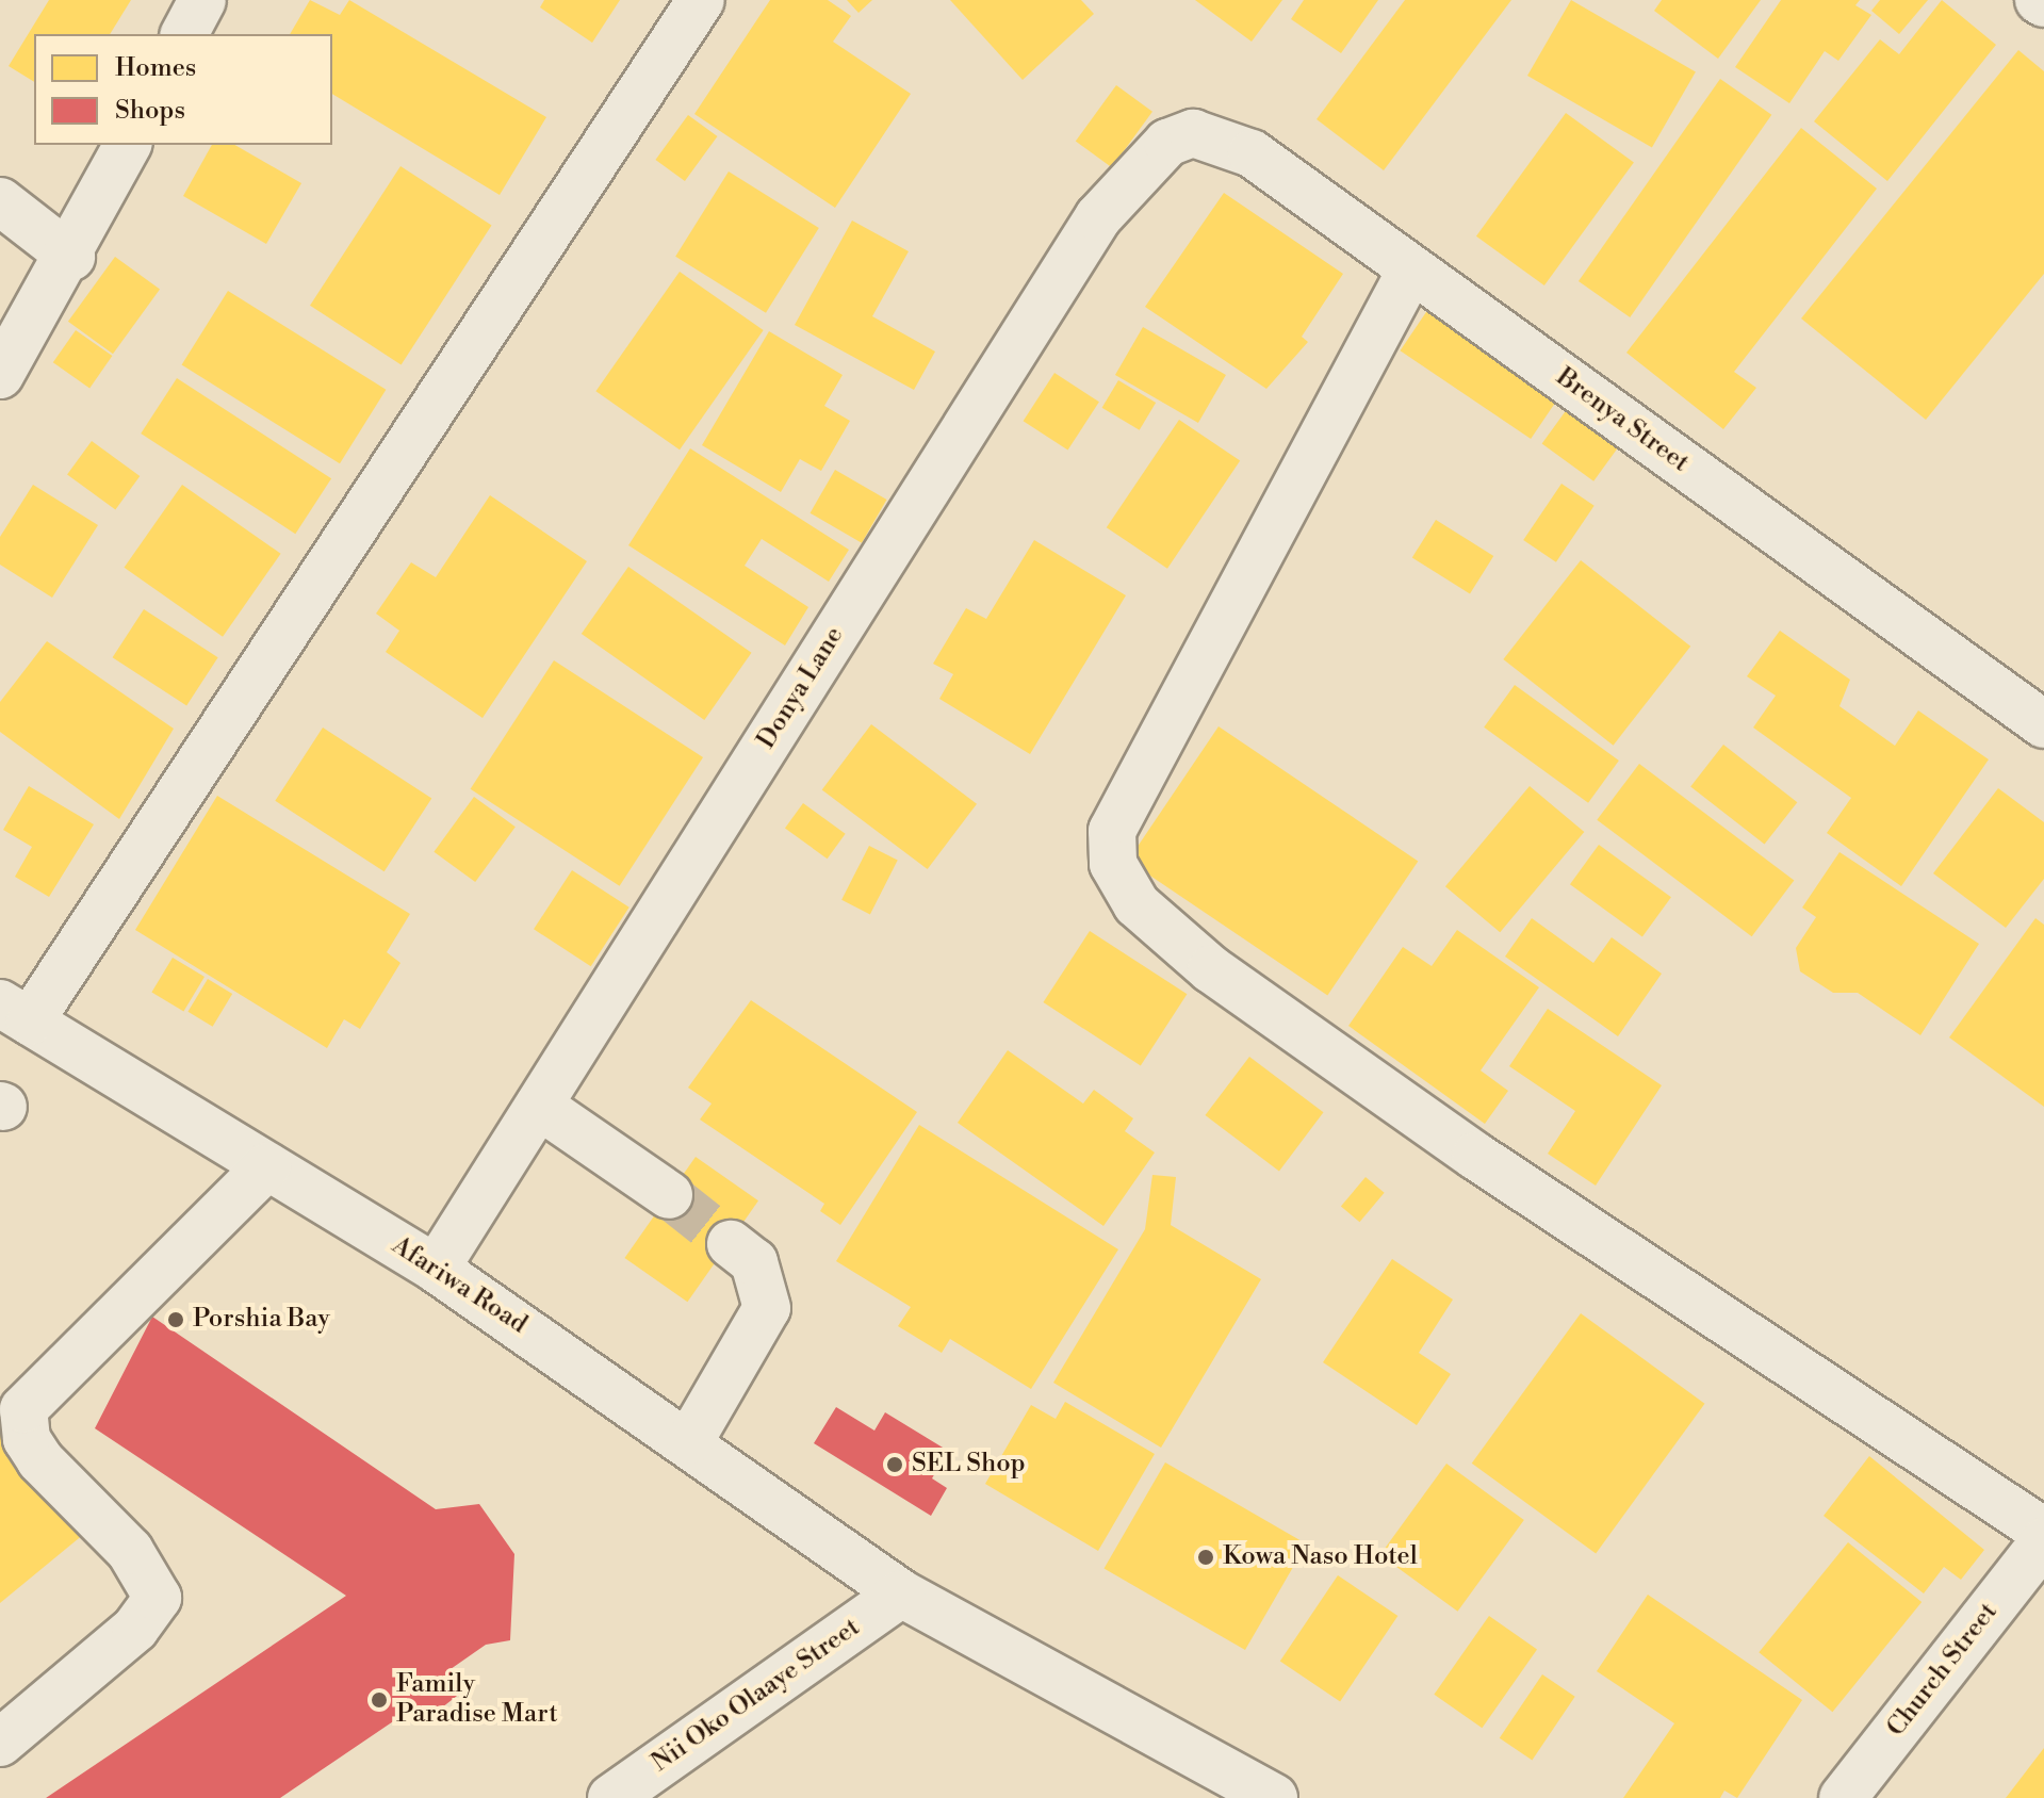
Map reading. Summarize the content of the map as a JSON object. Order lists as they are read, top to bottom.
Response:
{
  "streets": {
    "street": [
      "Brenya Street",
      "Donya Lane",
      "Afariwa Road",
      "Church Street",
      "Nii Oko Olaaye Street"
    ]
  },
  "crossings": [
    ["Brenya Street", "Donya Lane"],
    ["Donya Lane", "Afariwa Road"],
    ["Afariwa Road", "Nii Oko Olaaye Street"]
  ],
  "places": [
    "Porshia Bay",
    "SEL Shop",
    "Kowa Naso Hotel",
    "Family Paradise Mart"
  ],
  "legend": ["Homes", "Shops"]
}
